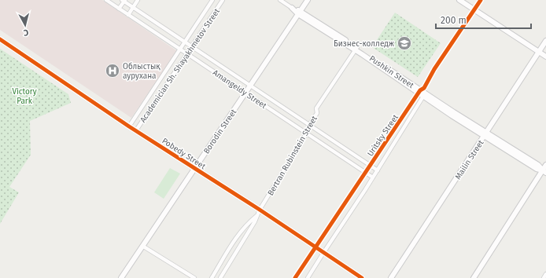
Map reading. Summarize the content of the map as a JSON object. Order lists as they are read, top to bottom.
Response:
{
  "streets": {
    "street": [
      "Academician Sh. Shayakhmetov Street",
      "Pushkin Street",
      "Amangeldy Street",
      "Borodin Street",
      "Uritsky Street",
      "Pobedy Street",
      "Bertran Rubinstein Street",
      "Mailin Street"
    ]
  },
  "crossings": [
    ["Academician Sh. Shayakhmetov Street", "Amangeldy Street"],
    ["Academician Sh. Shayakhmetov Street", "Pobedy Street"],
    ["Pushkin Street", "Borodin Street"],
    ["Pushkin Street", "Uritsky Street"],
    ["Pushkin Street", "Bertran Rubinstein Street"],
    ["Pushkin Street", "Mailin Street"],
    ["Amangeldy Street", "Borodin Street"],
    ["Amangeldy Street", "Uritsky Street"],
    ["Amangeldy Street", "Bertran Rubinstein Street"],
    ["Borodin Street", "Pobedy Street"],
    ["Uritsky Street", "Pobedy Street"],
    ["Pobedy Street", "Bertran Rubinstein Street"]
  ],
  "parks": ["Victory Park"],
  "places": {
    "school or university": ["Бизнес-колледж"],
    "hospital": ["Облыстық аурухана"]
  },
  "scale_bar": "200 m",
  "north": "bottom"
}
